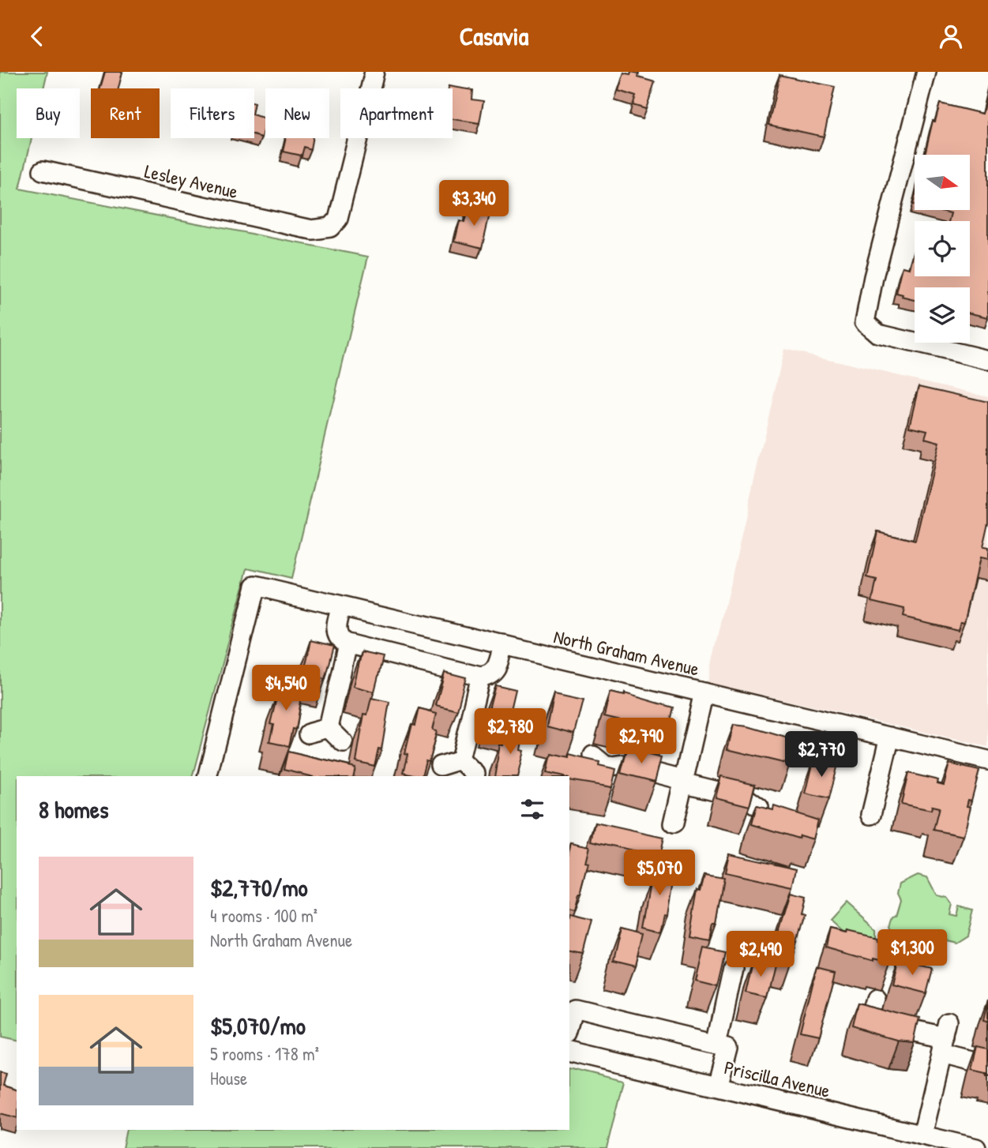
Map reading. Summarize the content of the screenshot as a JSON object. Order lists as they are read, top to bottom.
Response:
{
  "streets": {
    "street": ["Lesley Avenue", "North Graham Avenue", "Priscilla Avenue"]
  },
  "north": "right",
  "page": {
    "header": "Casavia",
    "chip": [
      "Buy",
      "Rent",
      "Filters",
      "New",
      "Apartment"
    ],
    "price": [
      "$3,340",
      "$4,540",
      "$2,780",
      "$2,790",
      "$2,770",
      "$5,070",
      "$1,300",
      "$2,490"
    ],
    "heading": "8 homes",
    "list": [
      {
        "name": "$2,770/mo",
        "note": "4 rooms · 100 m² · North Graham Avenue"
      },
      {
        "name": "$5,070/mo",
        "note": "5 rooms · 178 m² · House"
      }
    ]
  }
}
